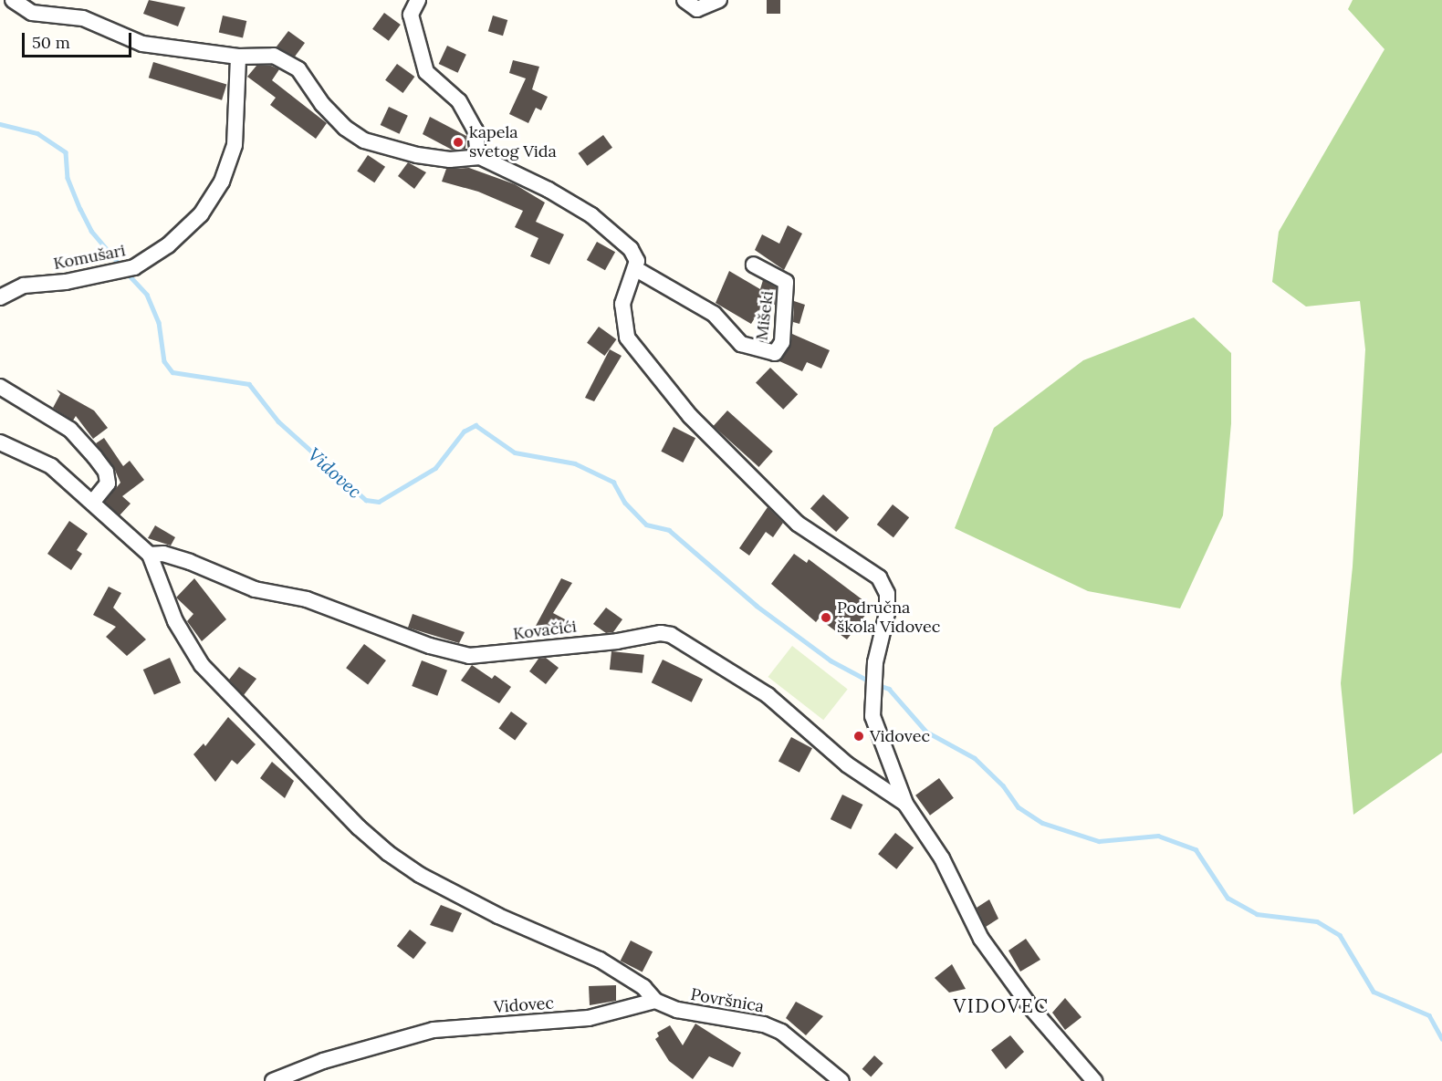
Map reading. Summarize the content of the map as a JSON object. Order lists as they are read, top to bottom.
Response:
{
  "streets": {
    "street": [
      "Komušari",
      "Mišeki",
      "Kovačići",
      "Površnica",
      "Vidovec"
    ]
  },
  "crossings": [
    ["Površnica", "Vidovec"]
  ],
  "districts": ["VIDOVEC"],
  "water": ["Vidovec"],
  "places": ["kapela svetog Vida", "Područna škola Vidovec", "Vidovec"],
  "scale_bar": "50 m"
}
